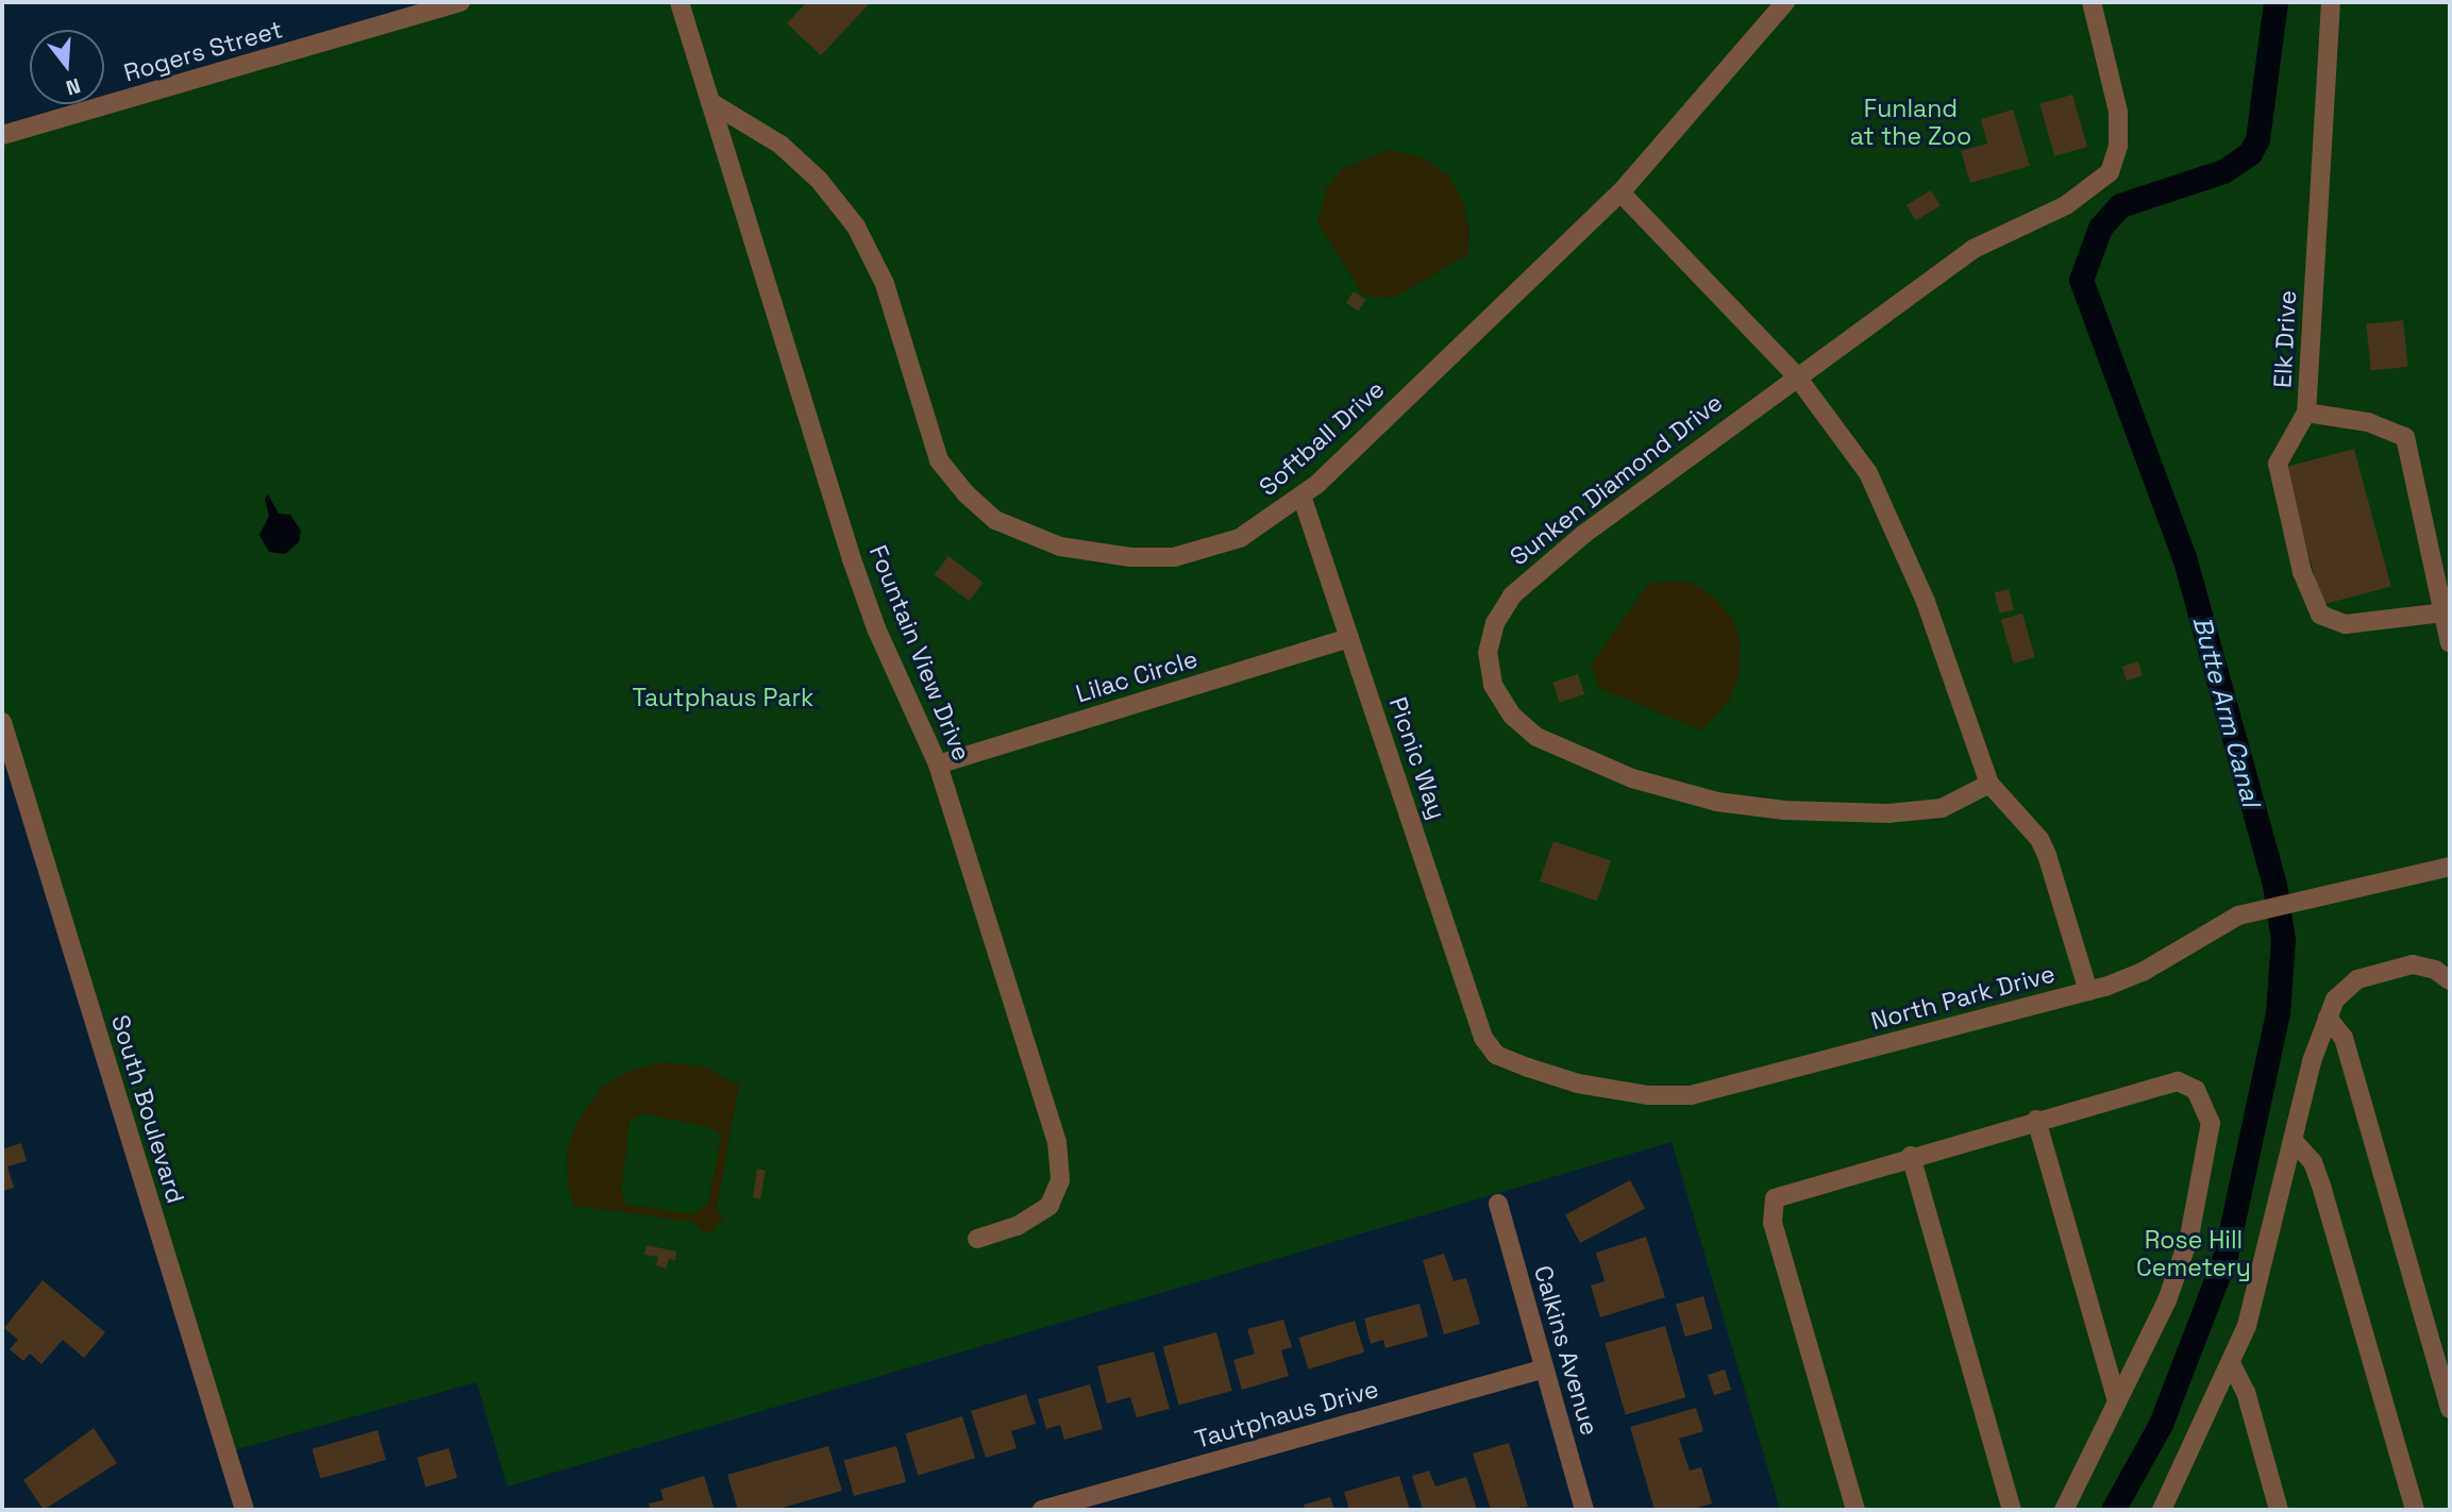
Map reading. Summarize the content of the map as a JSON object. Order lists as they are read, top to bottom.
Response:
{
  "streets": {
    "street": [
      "Rogers Street",
      "Elk Drive",
      "Softball Drive",
      "Sunken Diamond Drive",
      "Fountain View Drive",
      "Lilac Circle",
      "Picnic Way",
      "North Park Drive",
      "South Boulevard",
      "Calkins Avenue",
      "Tautphaus Drive"
    ]
  },
  "crossings": [
    ["Softball Drive", "Fountain View Drive"],
    ["Softball Drive", "Picnic Way"],
    ["Fountain View Drive", "Lilac Circle"],
    ["Lilac Circle", "Picnic Way"],
    ["Picnic Way", "North Park Drive"],
    ["Calkins Avenue", "Tautphaus Drive"]
  ],
  "water": ["Butte Arm Canal"],
  "parks": ["Funland at the Zoo", "Tautphaus Park", "Rose Hill Cemetery"],
  "north": "bottom"
}
